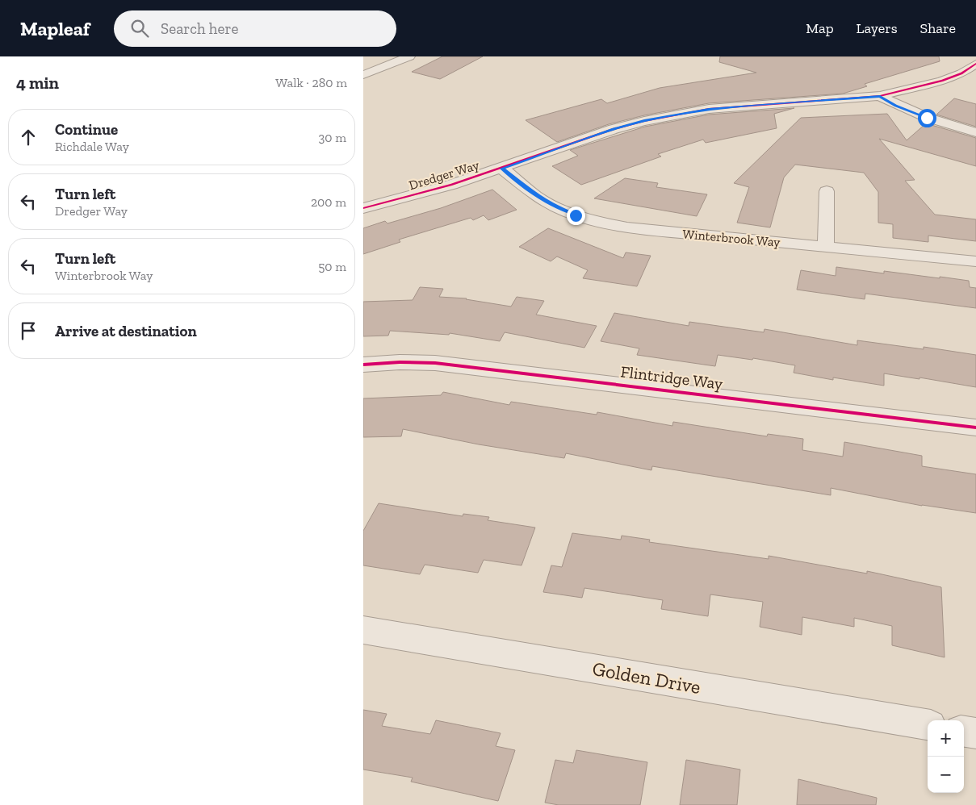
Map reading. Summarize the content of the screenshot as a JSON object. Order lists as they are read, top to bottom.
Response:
{
  "streets": {
    "street": [
      "Dredger Way",
      "Winterbrook Way",
      "Flintridge Way",
      "Golden Drive"
    ]
  },
  "crossings": [
    ["Dredger Way", "Winterbrook Way"]
  ],
  "page": {
    "header": "Mapleaf",
    "search": "Search here",
    "nav": ["Map", "Layers", "Share"],
    "heading": ["4 min", "Walk · 280 m"],
    "list": [
      ["Continue", "Richdale Way", "30 m"],
      ["Turn left", "Dredger Way", "200 m"],
      ["Turn left", "Winterbrook Way", "50 m"],
      "Arrive at destination"
    ],
    "map_buttons": ["+", "−"]
  }
}
